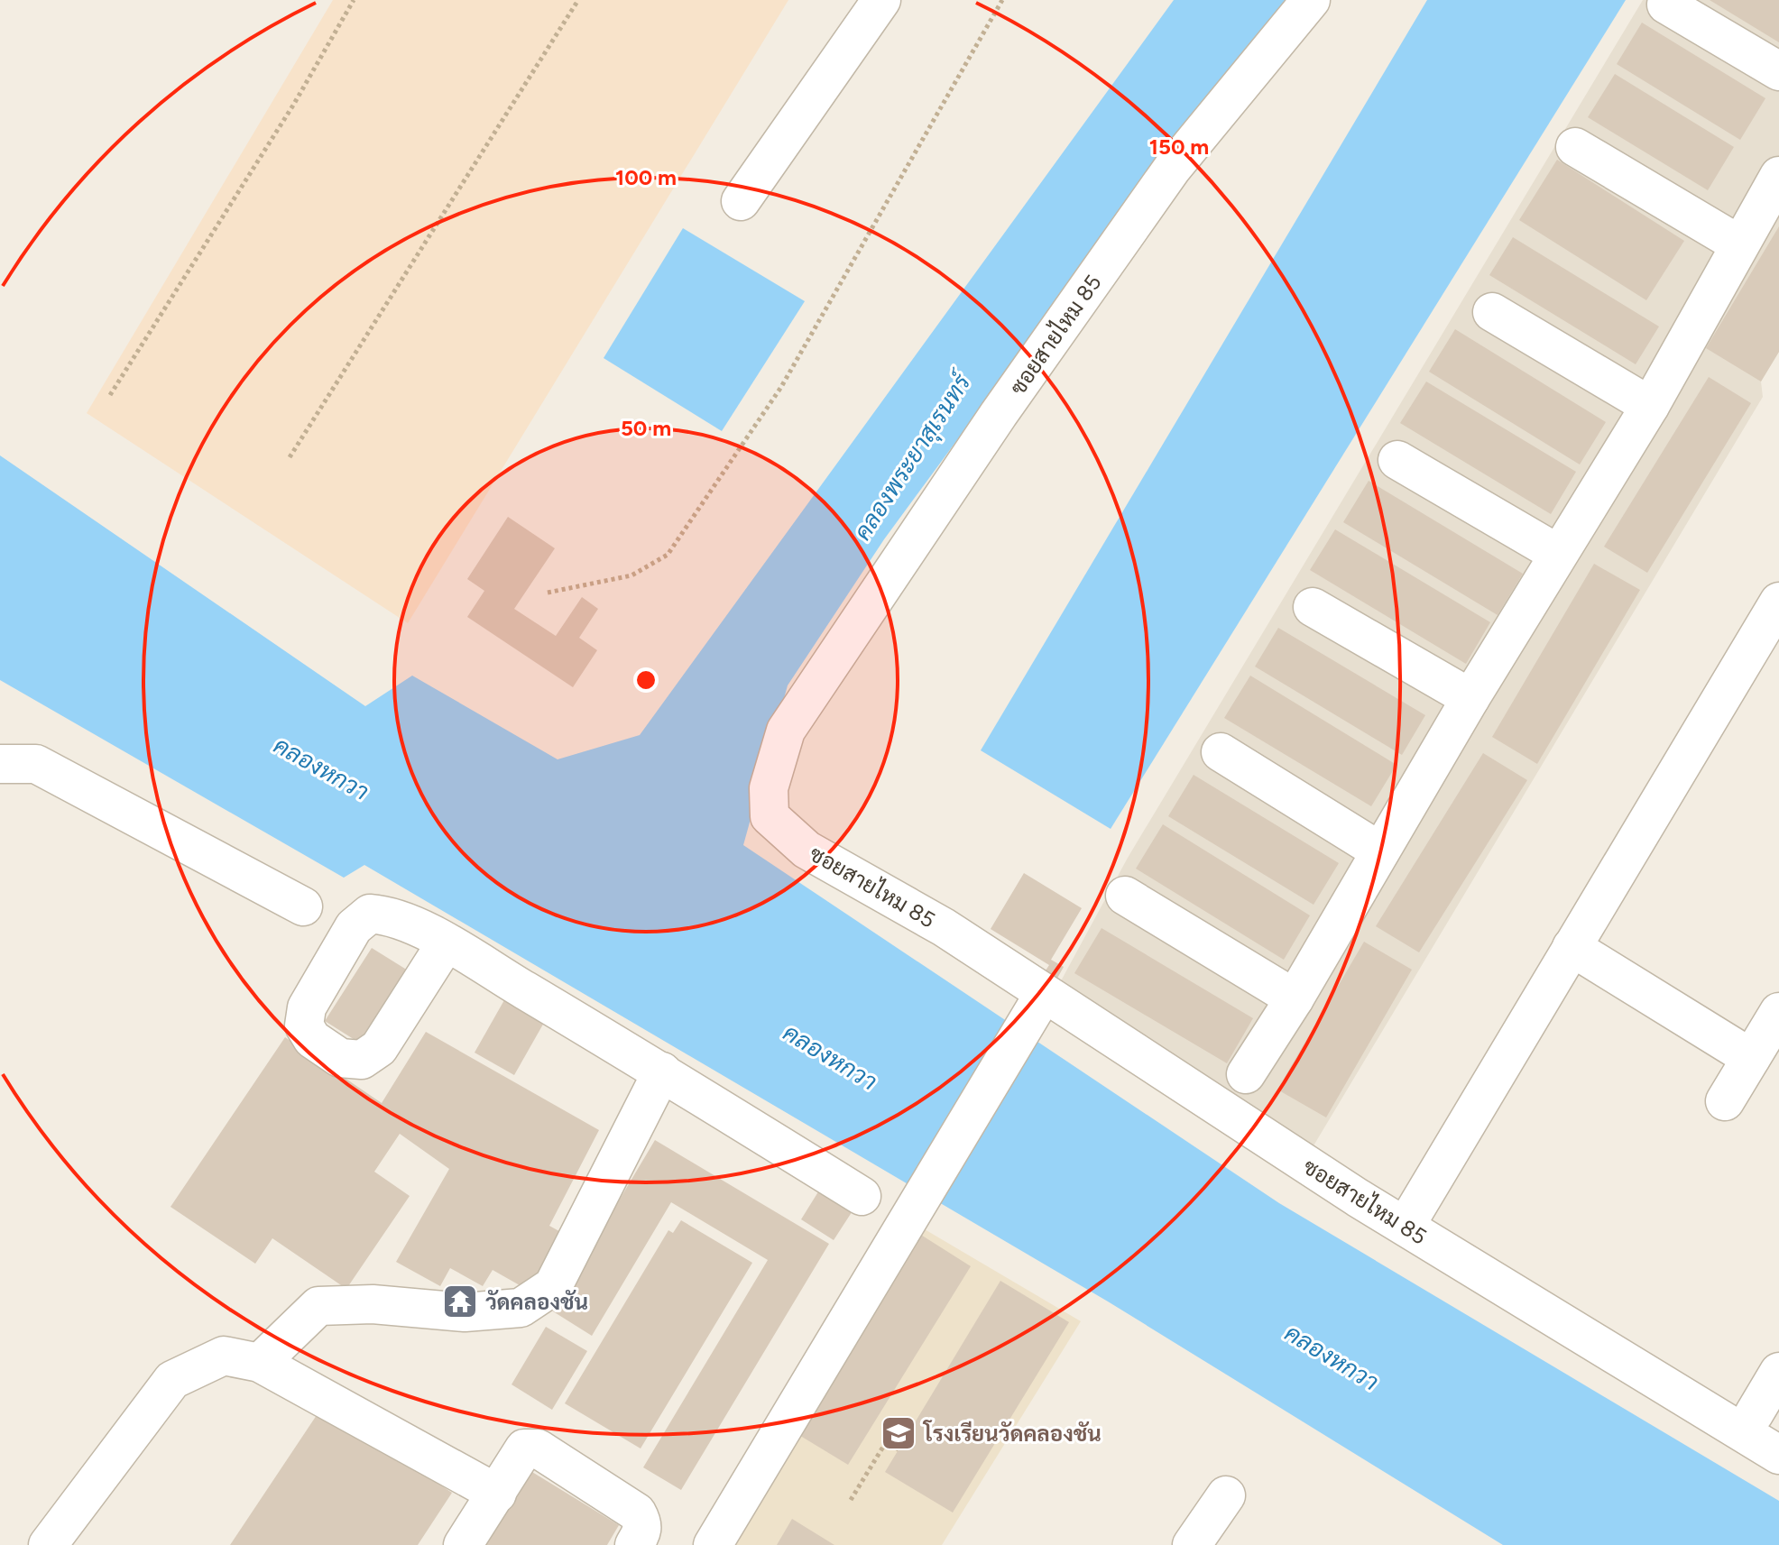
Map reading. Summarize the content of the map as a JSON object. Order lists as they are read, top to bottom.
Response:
{
  "streets": {
    "street": ["ซอยสายไหม 85"]
  },
  "water": ["คลองพระยาสุเรนทร์", "คลองหกวา"],
  "places": {
    "temple": ["วัดคลองชัน"],
    "school or university": ["โรงเรียนวัดคลองชัน"]
  },
  "rings": ["150 m", "100 m", "50 m"]
}
